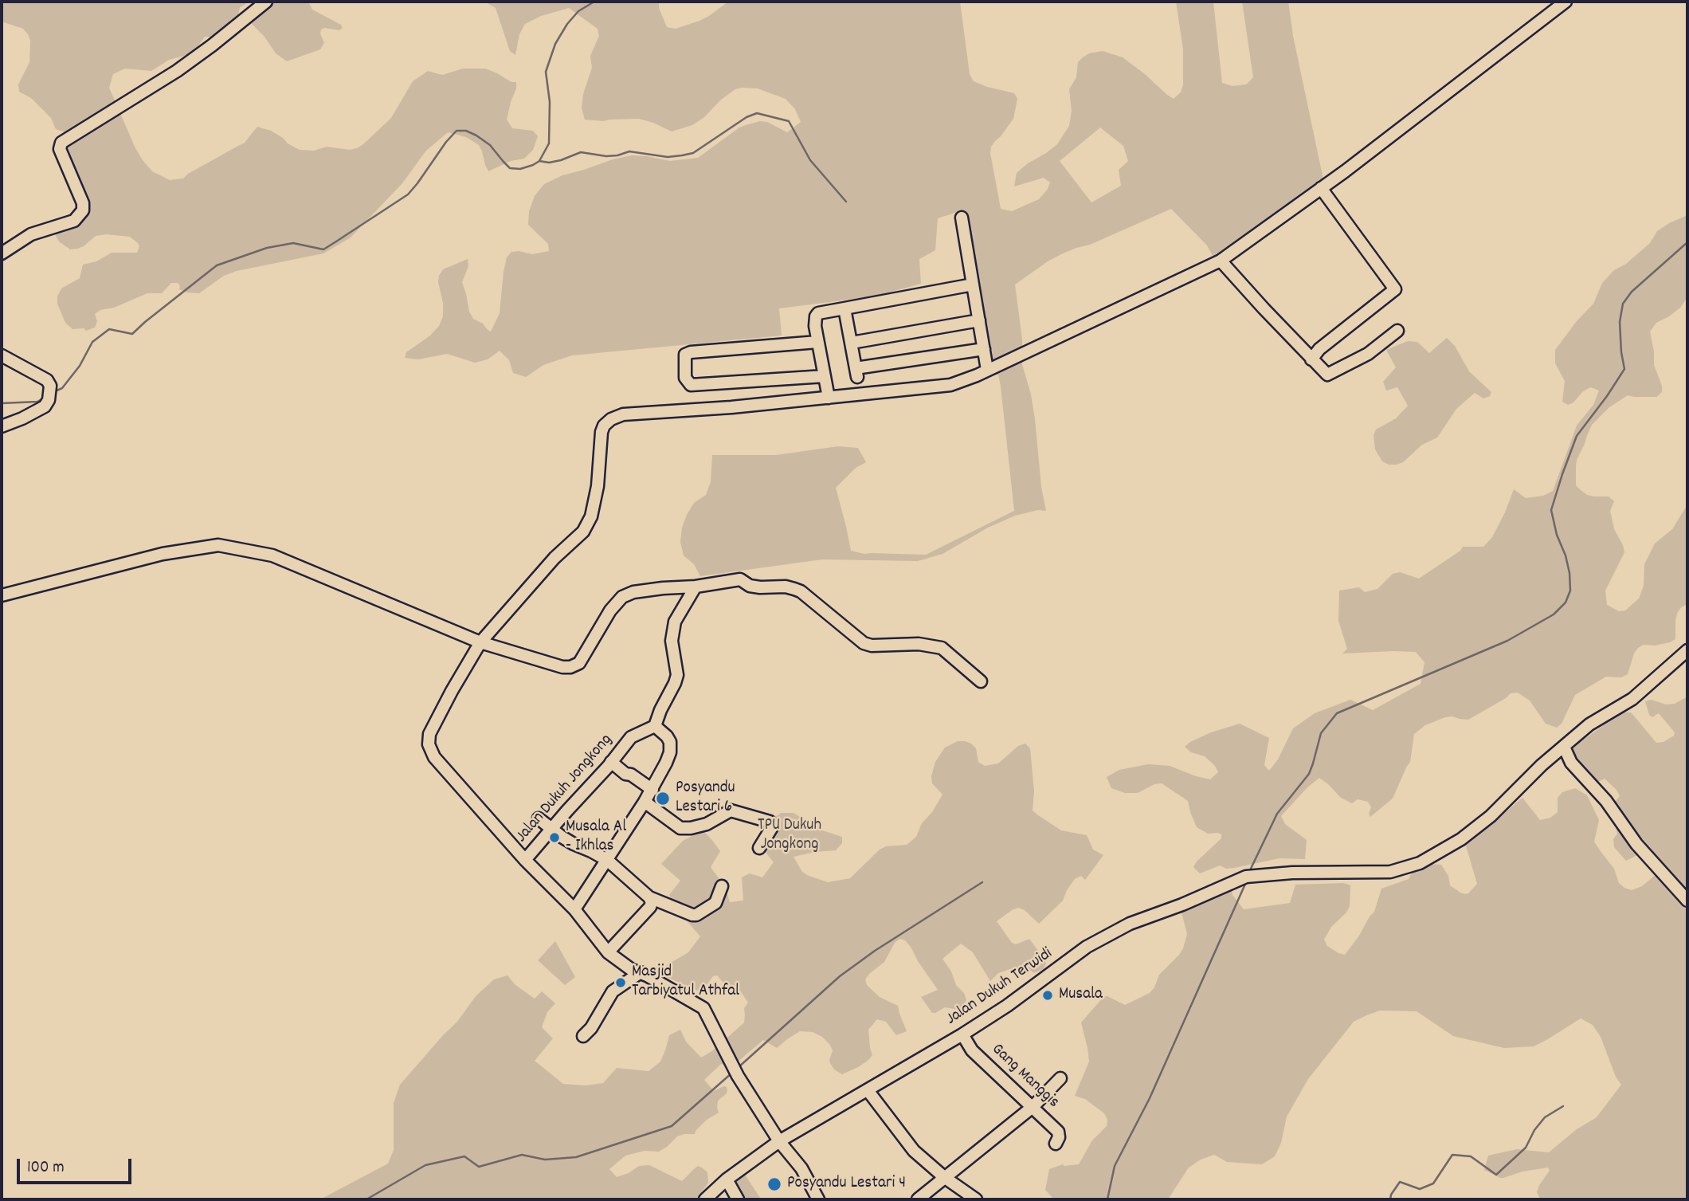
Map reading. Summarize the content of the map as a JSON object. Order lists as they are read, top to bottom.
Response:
{
  "streets": {
    "street": ["Jalan Dukuh Jongkong", "Jalan Dukuh Terwidi", "Gang Manggis"]
  },
  "crossings": [
    ["Jalan Dukuh Jongkong", "Jalan Dukuh Terwidi"],
    ["Jalan Dukuh Terwidi", "Gang Manggis"]
  ],
  "parks": ["TPU Dukuh Jongkong"],
  "places": [
    "Posyandu Lestari 6",
    "Musala Al - Ikhlas",
    "Masjid Tarbiyatul Athfal",
    "Musala",
    "Posyandu Lestari 4"
  ],
  "scale_bar": "100 m"
}
